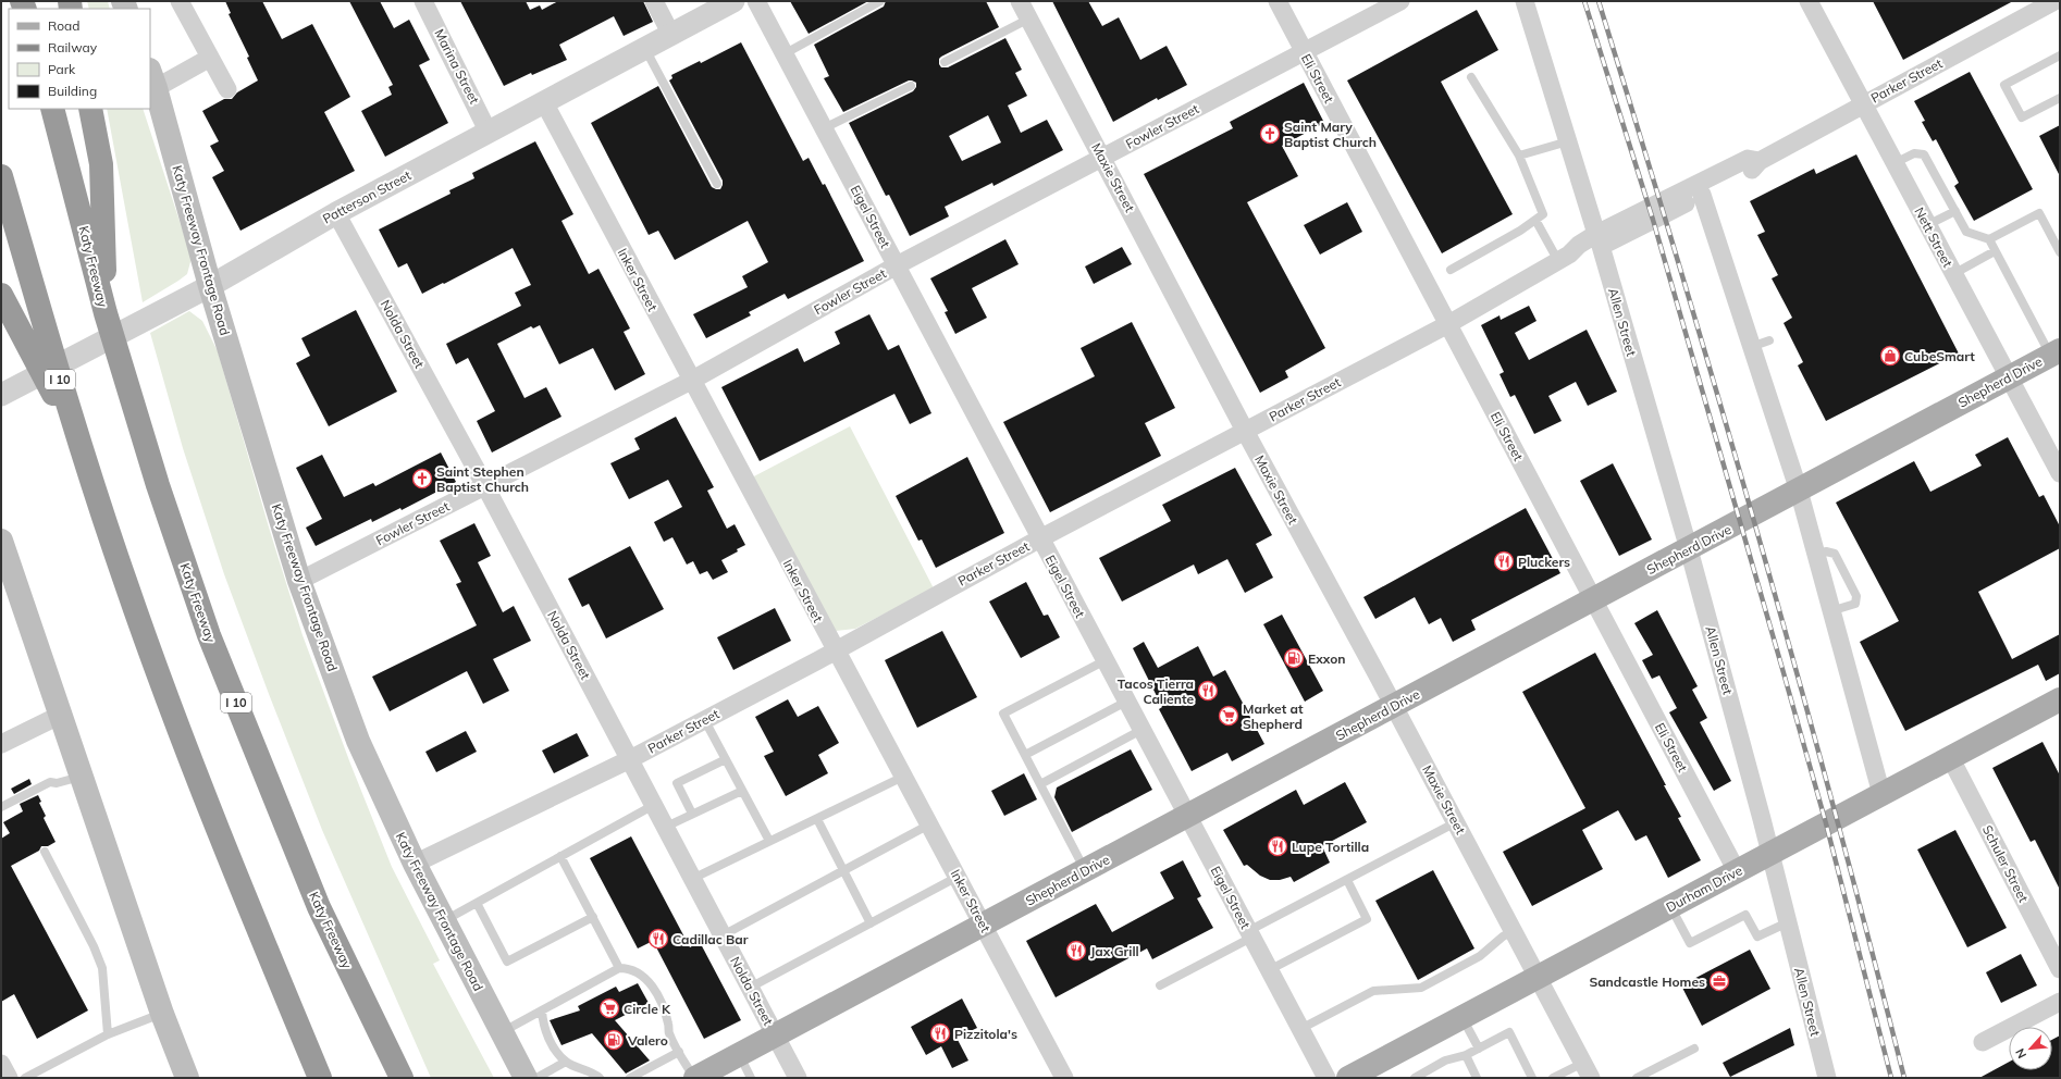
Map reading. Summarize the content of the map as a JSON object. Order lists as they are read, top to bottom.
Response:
{
  "streets": {
    "highway": ["Katy Freeway", "I 10"],
    "main road": ["Katy Freeway Frontage Road", "Shepherd Drive", "Durham Drive"],
    "street": [
      "Marina Street",
      "Eli Street",
      "Parker Street",
      "Fowler Street",
      "Maxie Street",
      "Patterson Street",
      "Eigel Street",
      "Nett Street",
      "Inker Street",
      "Allen Street",
      "Nolda Street",
      "Schuler Street"
    ]
  },
  "crossings": [
    ["Marina Street", "Patterson Street"],
    ["Eli Street", "Parker Street"],
    ["Eli Street", "Fowler Street"],
    ["Eli Street", "Shepherd Drive"],
    ["Eli Street", "Durham Drive"],
    ["Parker Street", "Maxie Street"],
    ["Parker Street", "Eigel Street"],
    ["Parker Street", "Nett Street"],
    ["Parker Street", "Katy Freeway Frontage Road"],
    ["Parker Street", "Inker Street"],
    ["Parker Street", "Allen Street"],
    ["Parker Street", "Nolda Street"],
    ["Fowler Street", "Maxie Street"],
    ["Fowler Street", "Eigel Street"],
    ["Fowler Street", "Katy Freeway Frontage Road"],
    ["Fowler Street", "Inker Street"],
    ["Fowler Street", "Nolda Street"],
    ["Maxie Street", "Shepherd Drive"],
    ["Maxie Street", "Durham Drive"],
    ["Patterson Street", "Katy Freeway Frontage Road"],
    ["Patterson Street", "Inker Street"],
    ["Patterson Street", "Nolda Street"],
    ["Eigel Street", "Shepherd Drive"],
    ["Nett Street", "Shepherd Drive"],
    ["Inker Street", "Shepherd Drive"],
    ["Allen Street", "Shepherd Drive"],
    ["Allen Street", "Durham Drive"],
    ["Nolda Street", "Shepherd Drive"],
    ["Schuler Street", "Durham Drive"]
  ],
  "places": {
    "church": ["Saint Mary Baptist Church", "Saint Stephen Baptist Church"],
    "shop": ["CubeSmart"],
    "restaurant": [
      "Pluckers",
      "Tacos Tierra Caliente",
      "Lupe Tortilla",
      "Cadillac Bar",
      "Jax Grill",
      "Pizzitola's"
    ],
    "fuel station": ["Exxon", "Valero"],
    "supermarket": ["Market at Shepherd", "Circle K"],
    "office": ["Sandcastle Homes"]
  },
  "legend": [
    "Road",
    "Railway",
    "Park",
    "Building"
  ],
  "north": "bottom left"
}
